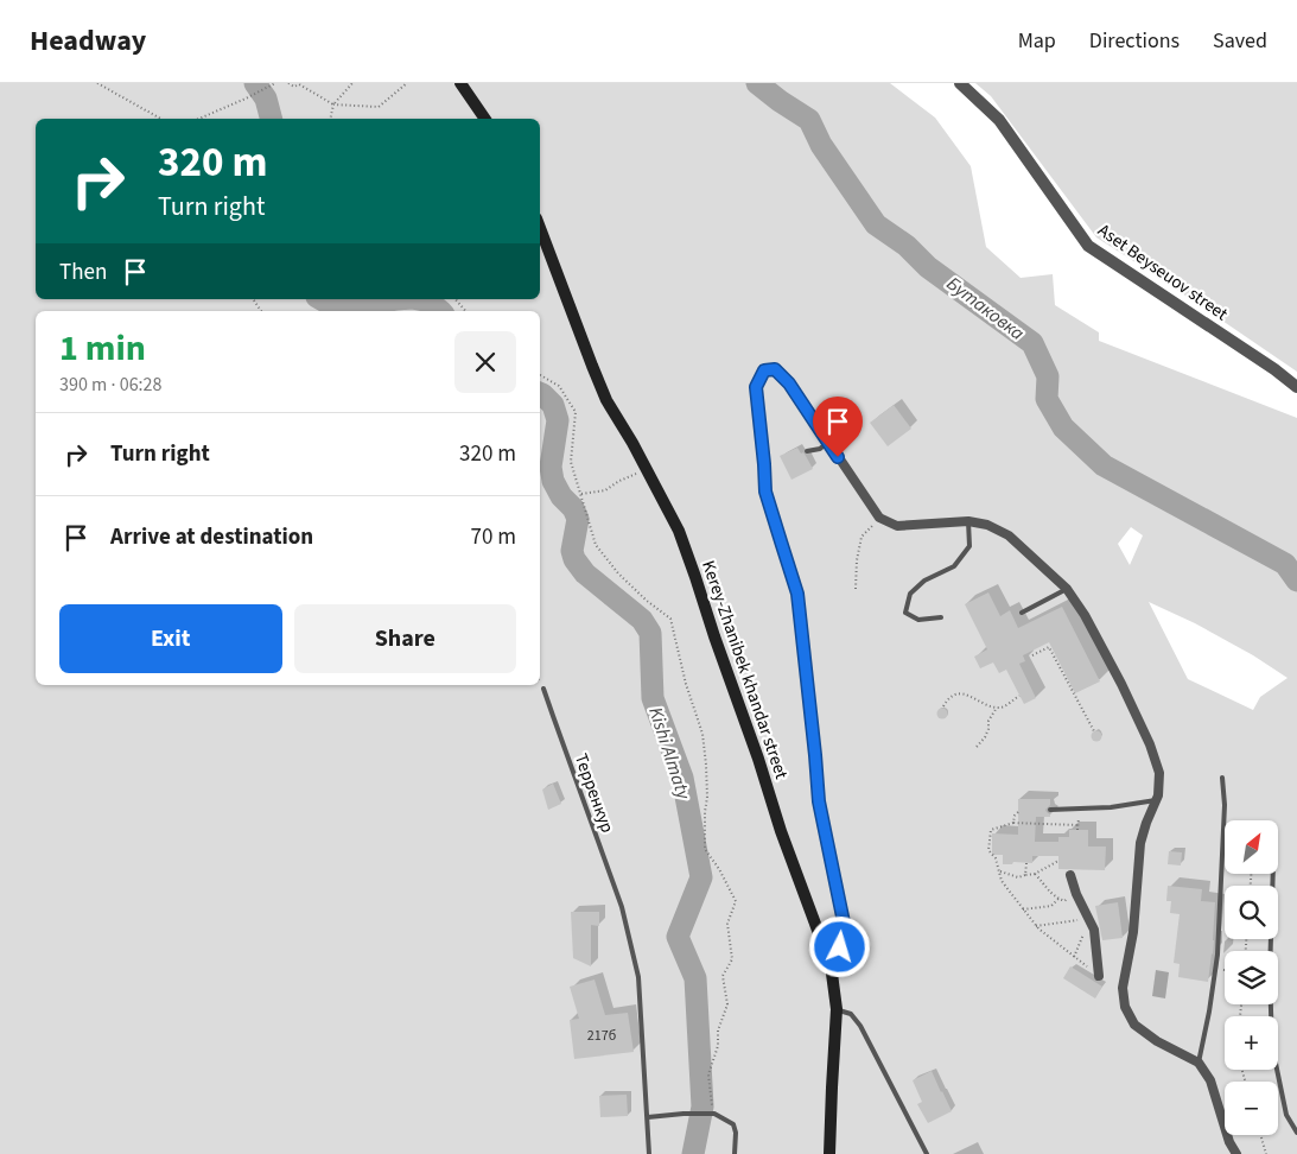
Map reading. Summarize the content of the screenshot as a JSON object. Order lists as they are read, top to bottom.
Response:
{
  "streets": {
    "main road": ["Kerey-Zhanibek khandar street"],
    "street": ["Aset Beyseuov street"],
    "lane": ["Терренкур"]
  },
  "water": ["Бутаковка", "Kіshі Almaty"],
  "house_numbers": ["217б"],
  "north": "top right",
  "page": {
    "header": "Headway",
    "nav": ["Map", "Directions", "Saved"],
    "turn": ["320 m", "Turn right"],
    "then": "Then",
    "heading": ["1 min", "390 m · 06:28"],
    "list": [
      {
        "name": "Turn right",
        "value": "320 m"
      },
      {
        "name": "Arrive at destination",
        "value": "70 m"
      }
    ],
    "buttons": ["Exit", "Share"],
    "map_buttons": ["+", "−"]
  }
}
